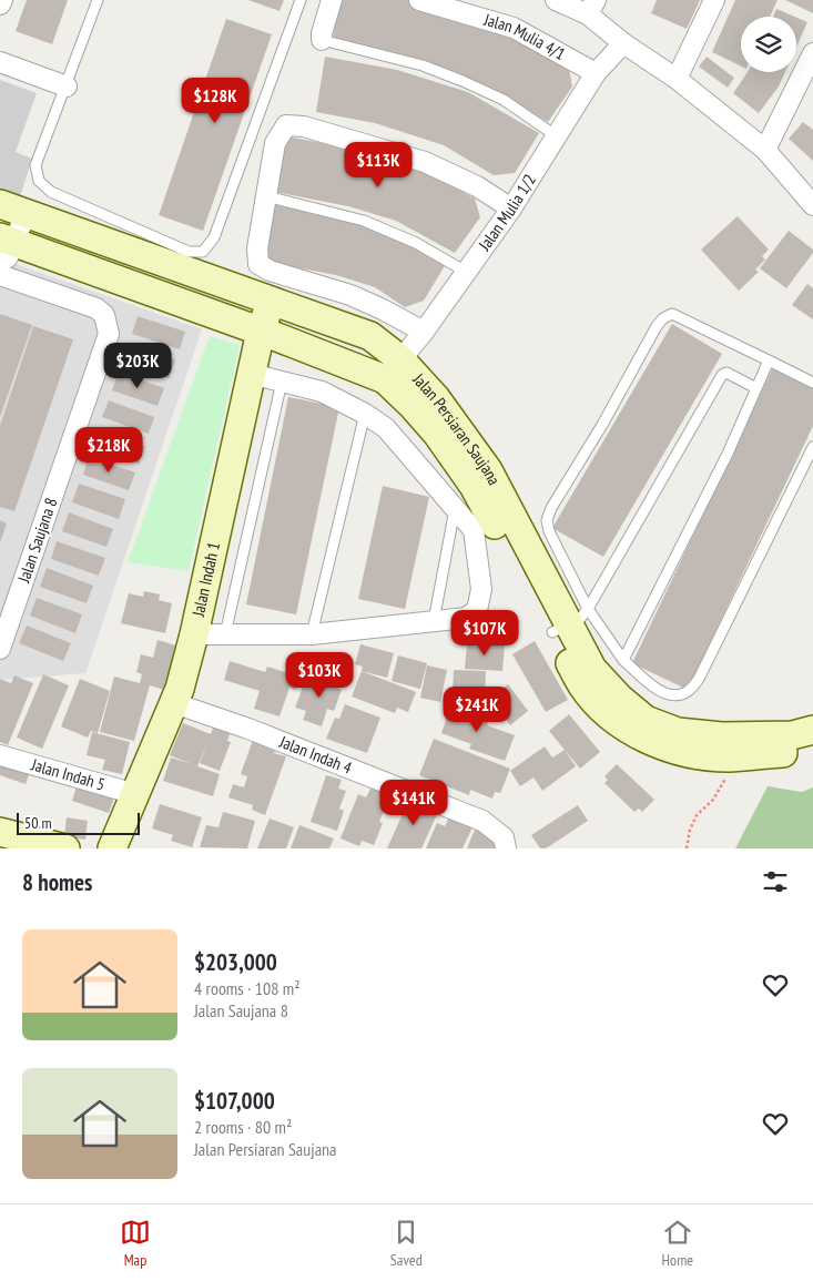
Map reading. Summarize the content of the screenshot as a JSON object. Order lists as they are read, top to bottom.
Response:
{
  "streets": {
    "street": [
      "Jalan Mulia 4/1",
      "Jalan Mulia 1/2",
      "Jalan Persiaran Saujana",
      "Jalan Saujana 8",
      "Jalan Indah 1",
      "Jalan Indah 4",
      "Jalan Indah 5"
    ]
  },
  "crossings": [
    ["Jalan Mulia 4/1", "Jalan Mulia 1/2"],
    ["Jalan Mulia 1/2", "Jalan Persiaran Saujana"],
    ["Jalan Persiaran Saujana", "Jalan Indah 1"],
    ["Jalan Indah 1", "Jalan Indah 4"],
    ["Jalan Indah 1", "Jalan Indah 5"]
  ],
  "scale_bar": "50 m",
  "page": {
    "price": [
      "$128K",
      "$113K",
      "$203K",
      "$218K",
      "$107K",
      "$103K",
      "$241K",
      "$141K"
    ],
    "scale": "50 m",
    "heading": "8 homes",
    "list": [
      {
        "name": "$203,000",
        "note": "4 rooms · 108 m² · Jalan Saujana 8"
      },
      {
        "name": "$107,000",
        "note": "2 rooms · 80 m² · Jalan Persiaran Saujana"
      }
    ],
    "tabs": ["Map", "Saved", "Home"]
  }
}
